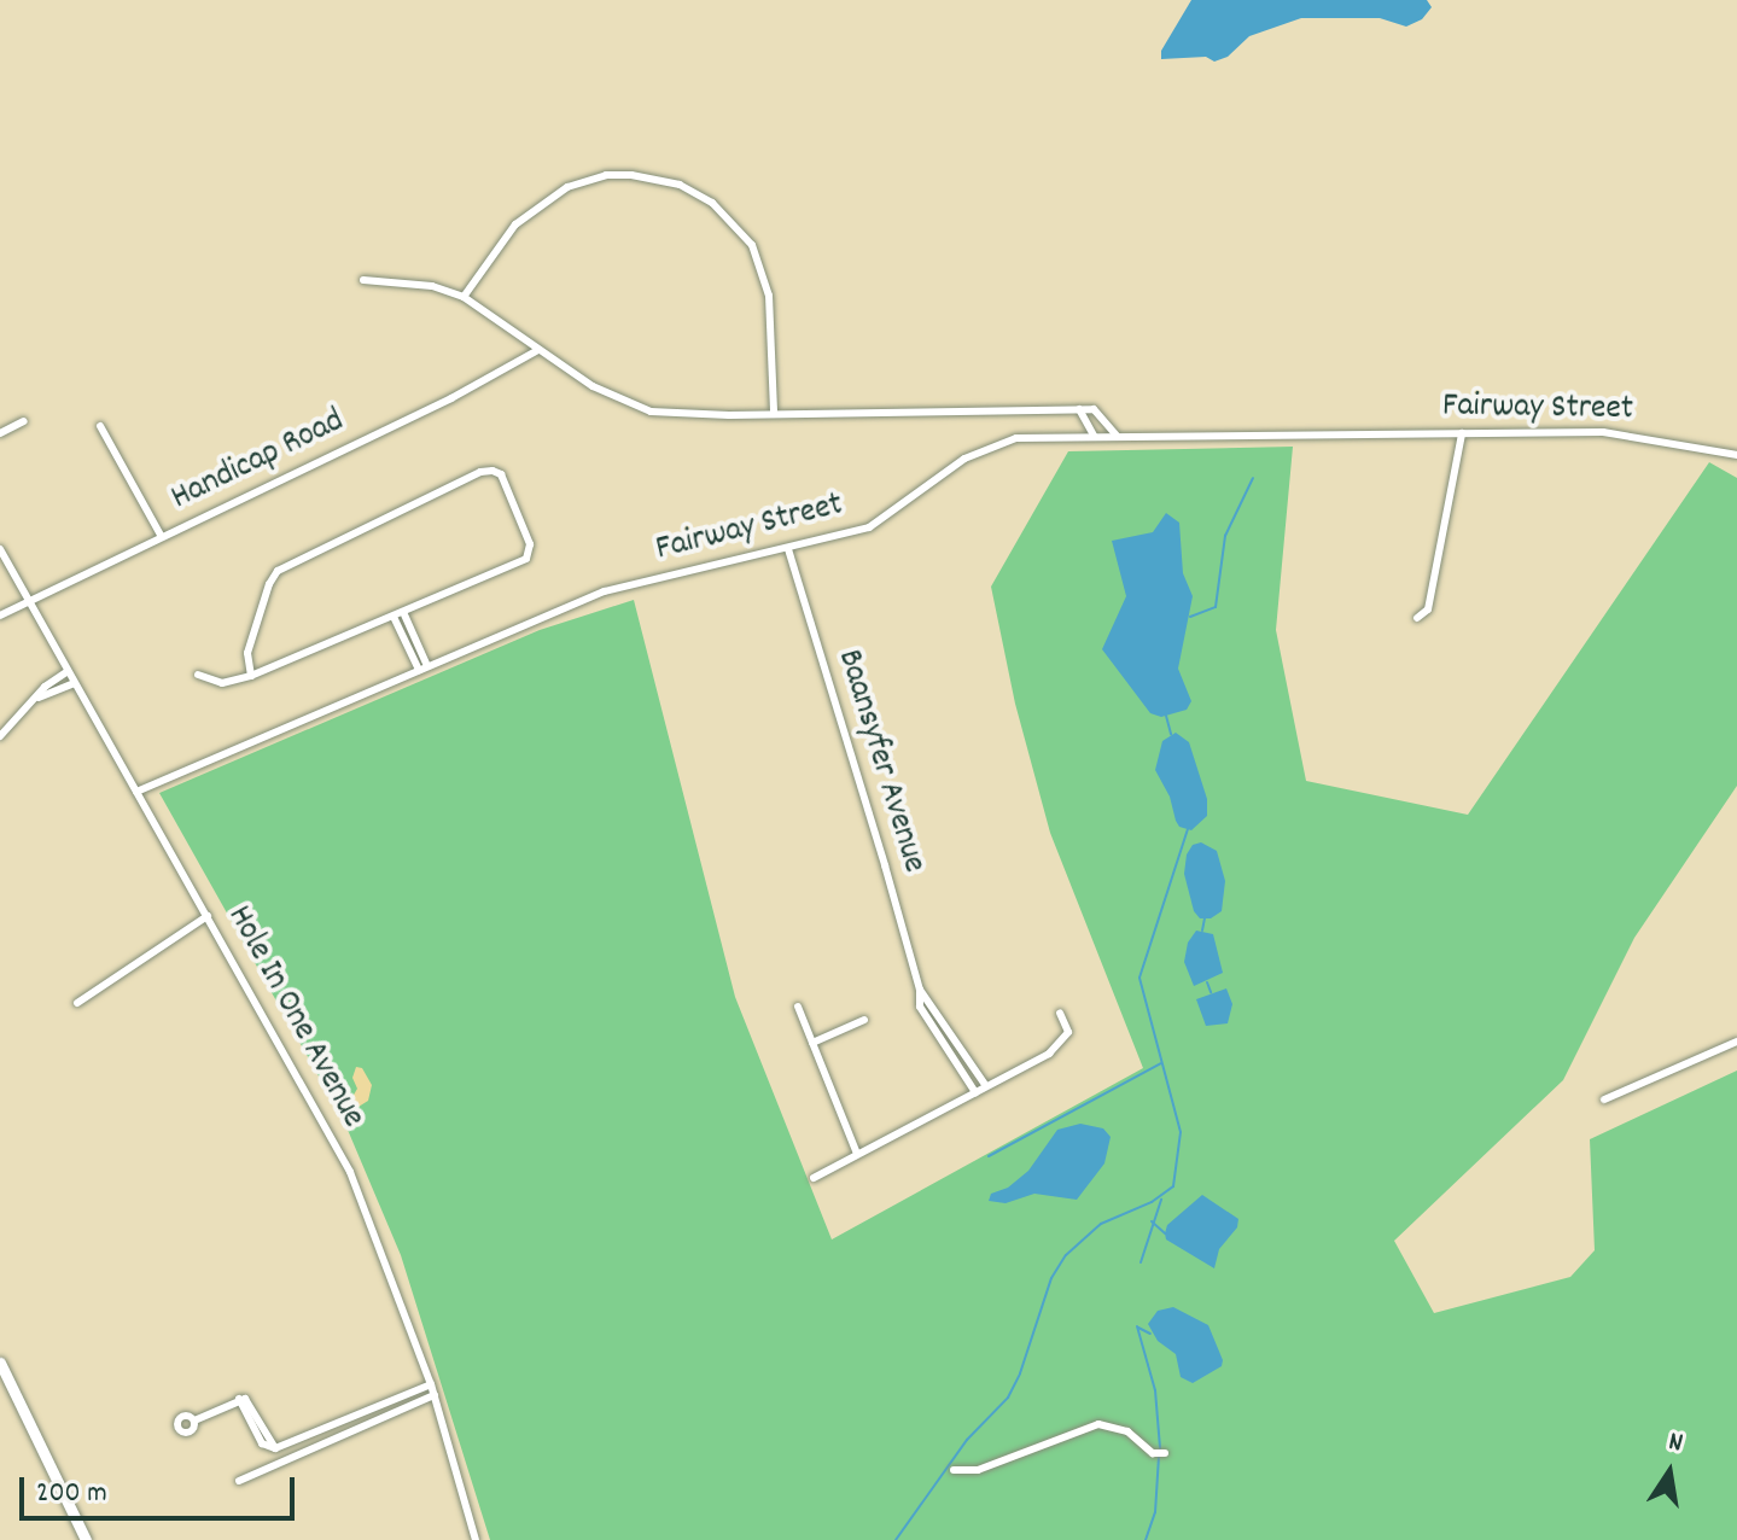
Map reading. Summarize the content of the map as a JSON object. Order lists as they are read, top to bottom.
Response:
{
  "streets": {
    "street": [
      "Fairway Street",
      "Handicap Road",
      "Baansyfer Avenue",
      "Hole In One Avenue"
    ]
  },
  "crossings": [
    ["Fairway Street", "Baansyfer Avenue"],
    ["Fairway Street", "Hole In One Avenue"],
    ["Handicap Road", "Hole In One Avenue"]
  ],
  "scale_bar": "200 m",
  "north": "top"
}
